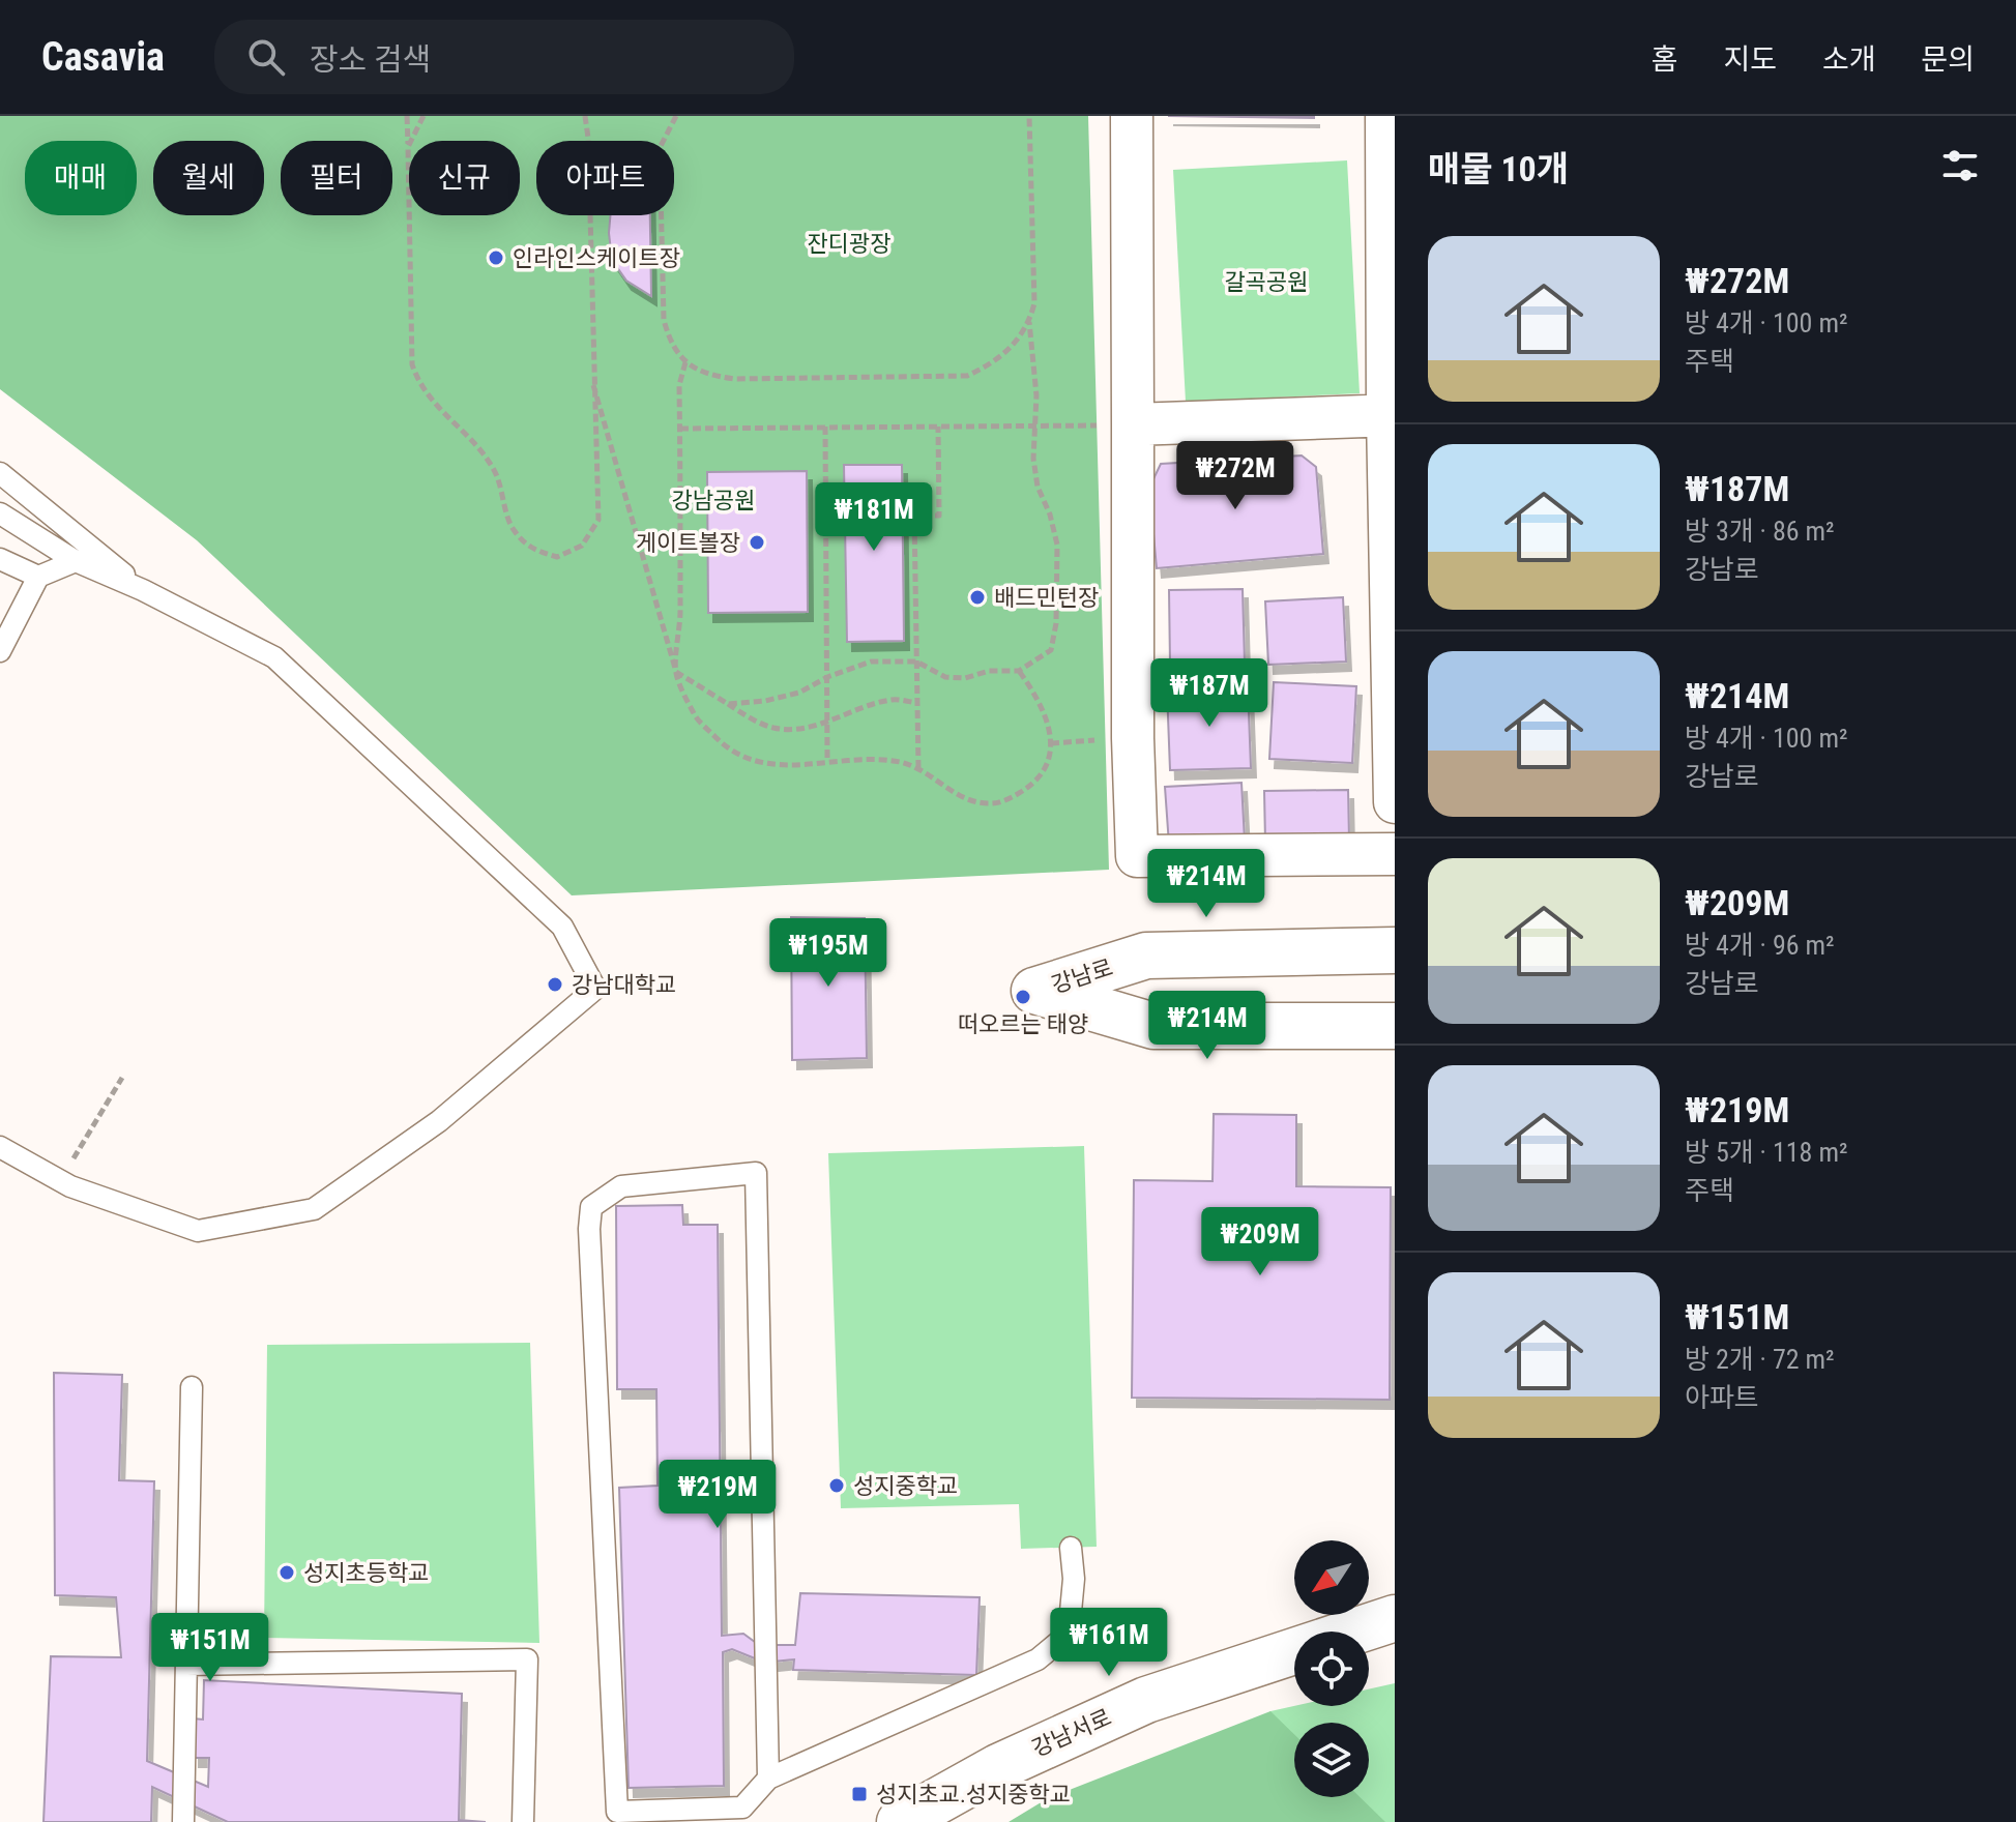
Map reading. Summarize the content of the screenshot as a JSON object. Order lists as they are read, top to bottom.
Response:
{
  "streets": {
    "street": ["강남로", "강남서로"]
  },
  "parks": ["잔디광장", "갈곡공원", "강남공원"],
  "places": {
    "other": [
      "인라인스케이트장",
      "게이트볼장",
      "배드민턴장",
      "강남대학교",
      "떠오르는 태양",
      "성지중학교",
      "성지초등학교"
    ],
    "transit": ["성지초교.성지중학교"]
  },
  "north": "bottom left",
  "page": {
    "header": "Casavia",
    "search": "장소 검색",
    "nav": [
      "홈",
      "지도",
      "소개",
      "문의"
    ],
    "heading": "매물 10개",
    "chip": [
      "매매",
      "월세",
      "필터",
      "신규",
      "아파트"
    ],
    "list": [
      {
        "name": "₩272M",
        "note": "방 4개 · 100 m² · 주택"
      },
      {
        "name": "₩187M",
        "note": "방 3개 · 86 m² · 강남로"
      },
      {
        "name": "₩214M",
        "note": "방 4개 · 100 m² · 강남로"
      },
      {
        "name": "₩209M",
        "note": "방 4개 · 96 m² · 강남로"
      },
      {
        "name": "₩219M",
        "note": "방 5개 · 118 m² · 주택"
      },
      {
        "name": "₩151M",
        "note": "방 2개 · 72 m² · 아파트"
      }
    ],
    "price": [
      "₩272M",
      "₩181M",
      "₩187M",
      "₩214M",
      "₩195M",
      "₩214M",
      "₩209M",
      "₩219M",
      "₩161M",
      "₩151M"
    ]
  }
}
